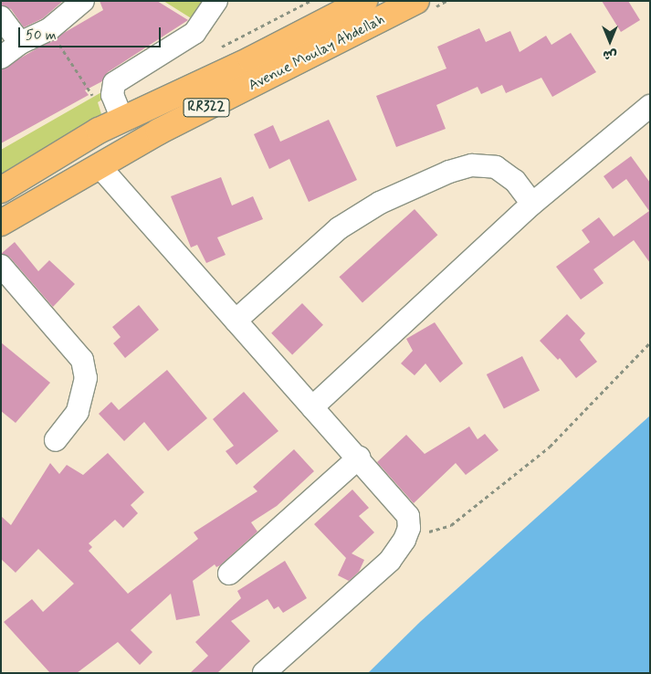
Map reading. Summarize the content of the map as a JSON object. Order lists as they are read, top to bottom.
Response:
{
  "streets": {
    "main road": ["Avenue Moulay Abdellah", "RR322"]
  },
  "scale_bar": "50 m",
  "north": "bottom"
}
